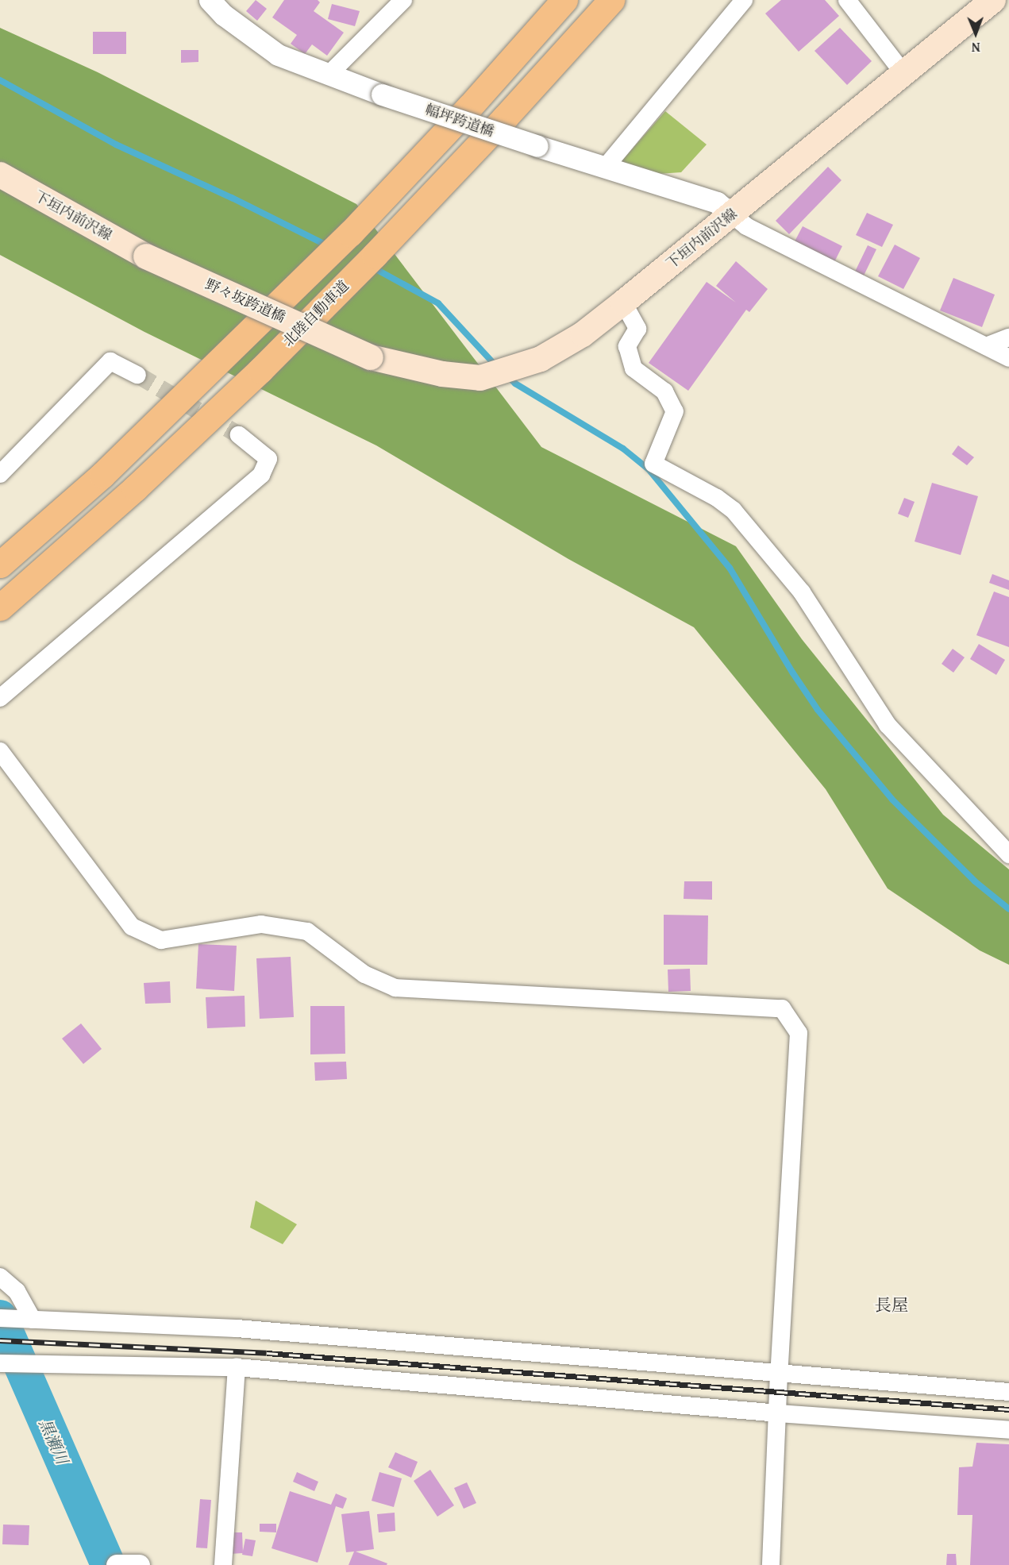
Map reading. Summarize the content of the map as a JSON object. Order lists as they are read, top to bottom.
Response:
{
  "streets": {
    "highway": ["北陸自動車道"],
    "main road": ["下垣内前沢線", "野々坂跨道橋"],
    "street": ["幅坪跨道橋"]
  },
  "crossings": [
    ["幅坪跨道橋", "下垣内前沢線"],
    ["下垣内前沢線", "野々坂跨道橋"]
  ],
  "districts": ["長屋"],
  "water": ["黒瀬川"],
  "north": "bottom"
}
